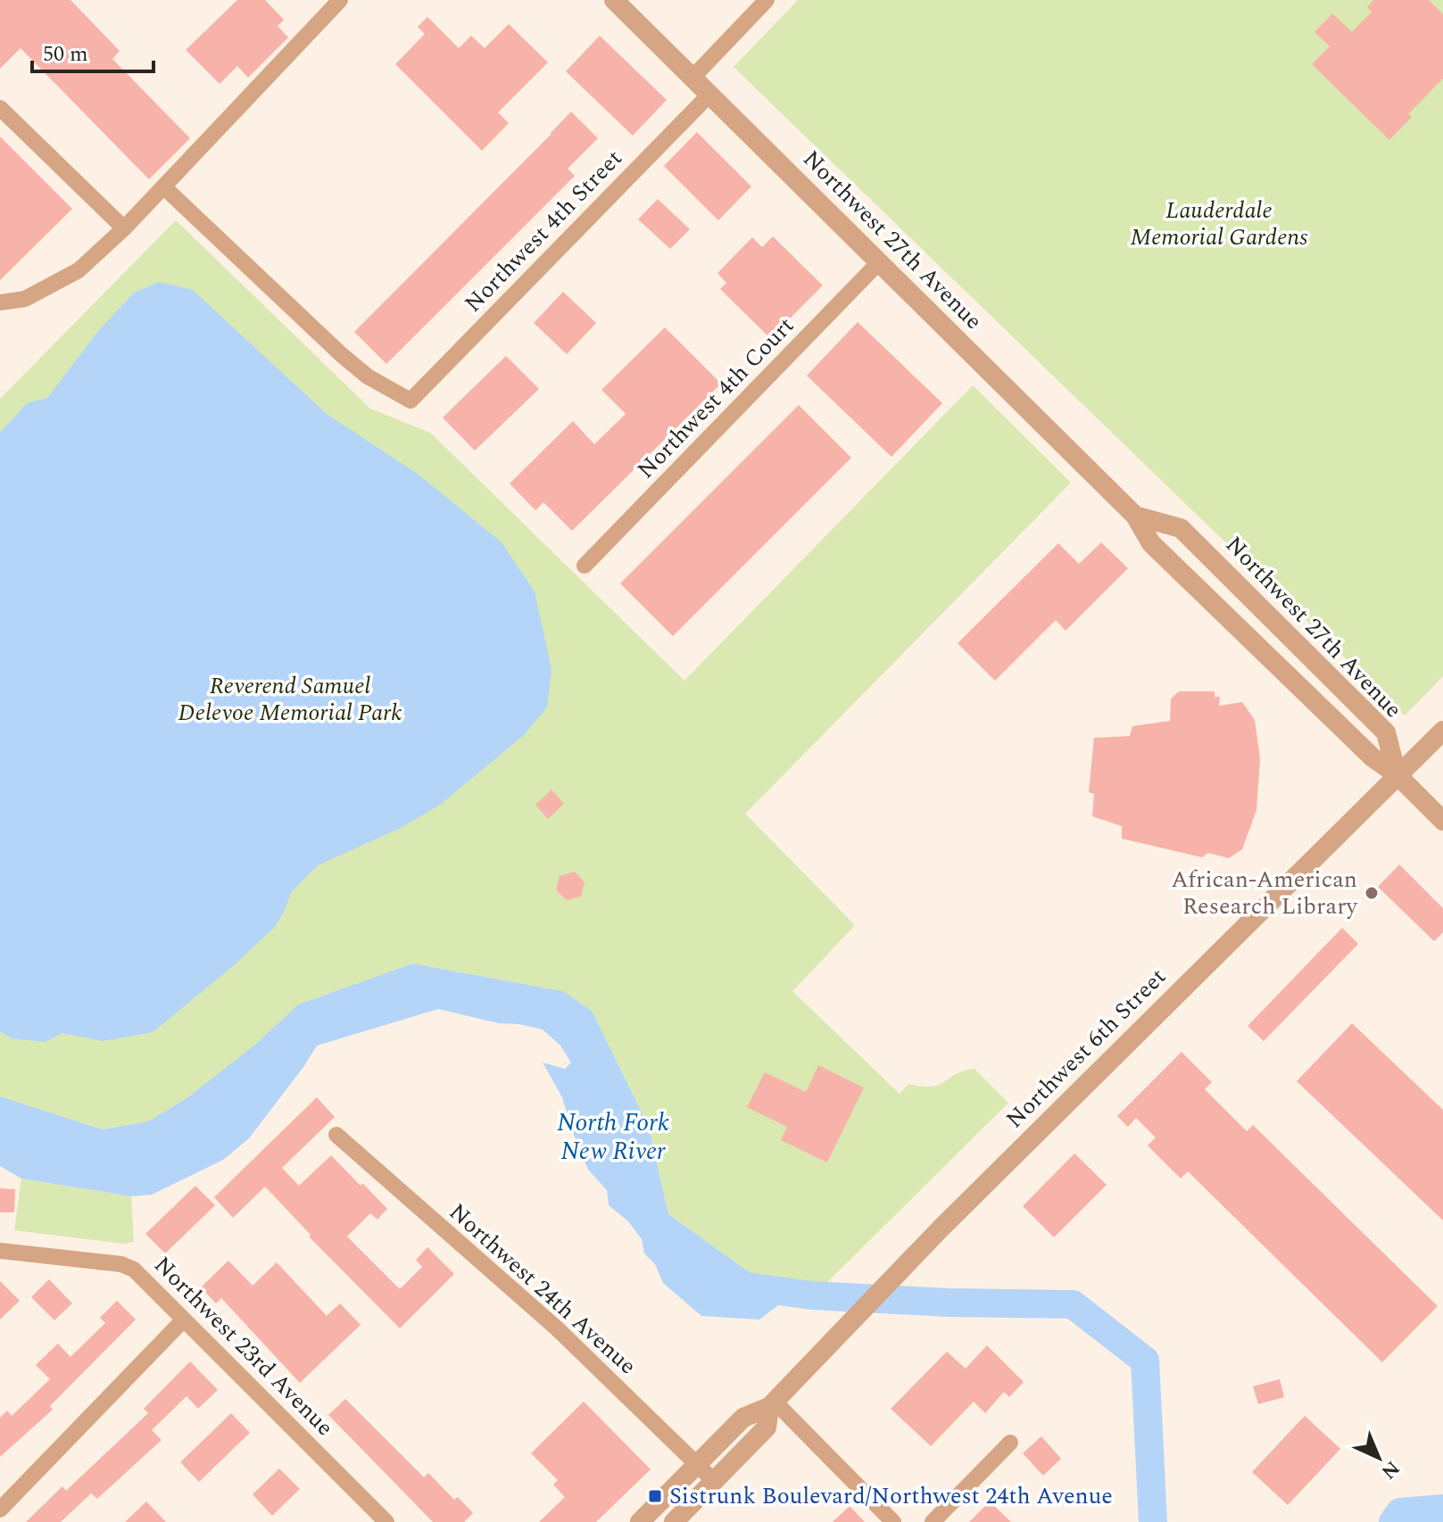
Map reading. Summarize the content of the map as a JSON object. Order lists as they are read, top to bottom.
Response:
{
  "streets": {
    "street": [
      "Northwest 4th Street",
      "Northwest 27th Avenue",
      "Northwest 4th Court",
      "Northwest 6th Street",
      "Northwest 24th Avenue",
      "Northwest 23rd Avenue"
    ]
  },
  "crossings": [
    ["Northwest 4th Street", "Northwest 27th Avenue"],
    ["Northwest 27th Avenue", "Northwest 4th Court"],
    ["Northwest 27th Avenue", "Northwest 6th Street"],
    ["Northwest 6th Street", "Northwest 24th Avenue"]
  ],
  "water": ["North Fork New River"],
  "parks": ["Lauderdale Memorial Gardens", "Reverend Samuel Delevoe Memorial Park"],
  "places": {
    "other": ["African-American Research Library"],
    "transit": ["Sistrunk Boulevard/Northwest 24th Avenue"]
  },
  "scale_bar": "50 m",
  "north": "bottom right"
}
